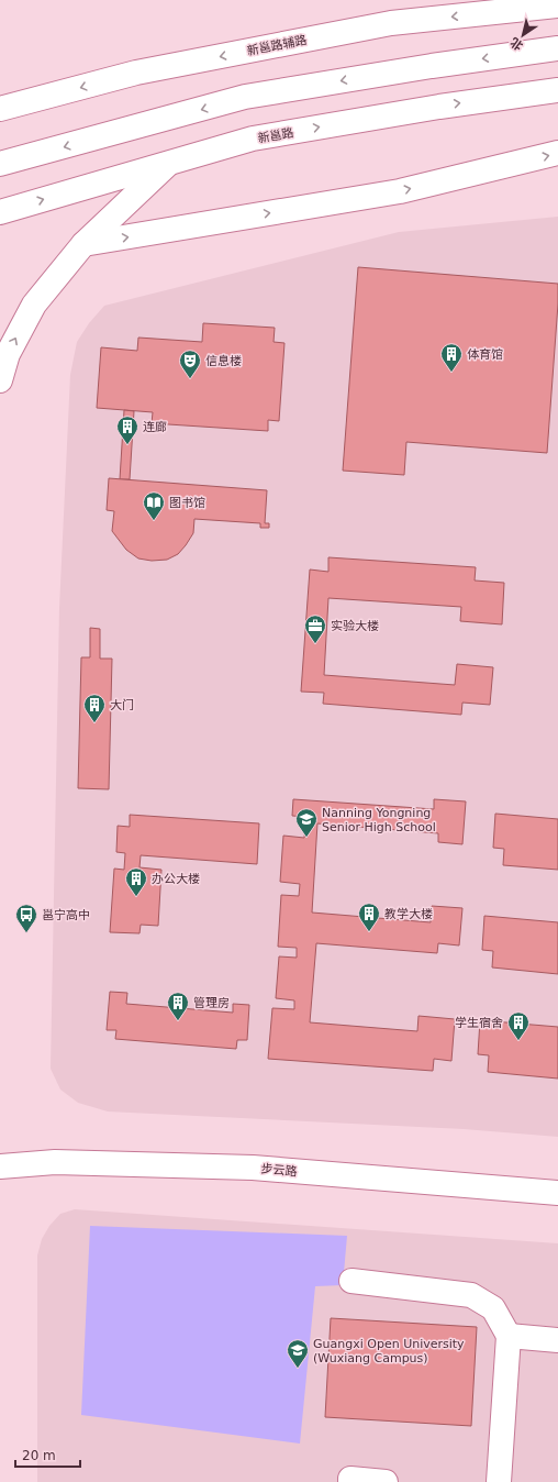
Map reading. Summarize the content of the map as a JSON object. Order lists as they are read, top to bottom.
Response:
{
  "streets": {
    "street": ["新邕路辅路", "新邕路", "步云路"]
  },
  "places": {
    "building": [
      "体育馆",
      "连廊",
      "大门",
      "办公大楼",
      "教学大楼",
      "管理房",
      "学生宿舍"
    ],
    "theatre": ["信息楼"],
    "library": ["图书馆"],
    "office": ["实验大楼"],
    "school or university": ["Nanning Yongning Senior High School", "Guangxi Open University (Wuxiang Campus)"],
    "bus stop": ["邕宁高中"]
  },
  "scale_bar": "20 m",
  "north": "bottom left"
}
